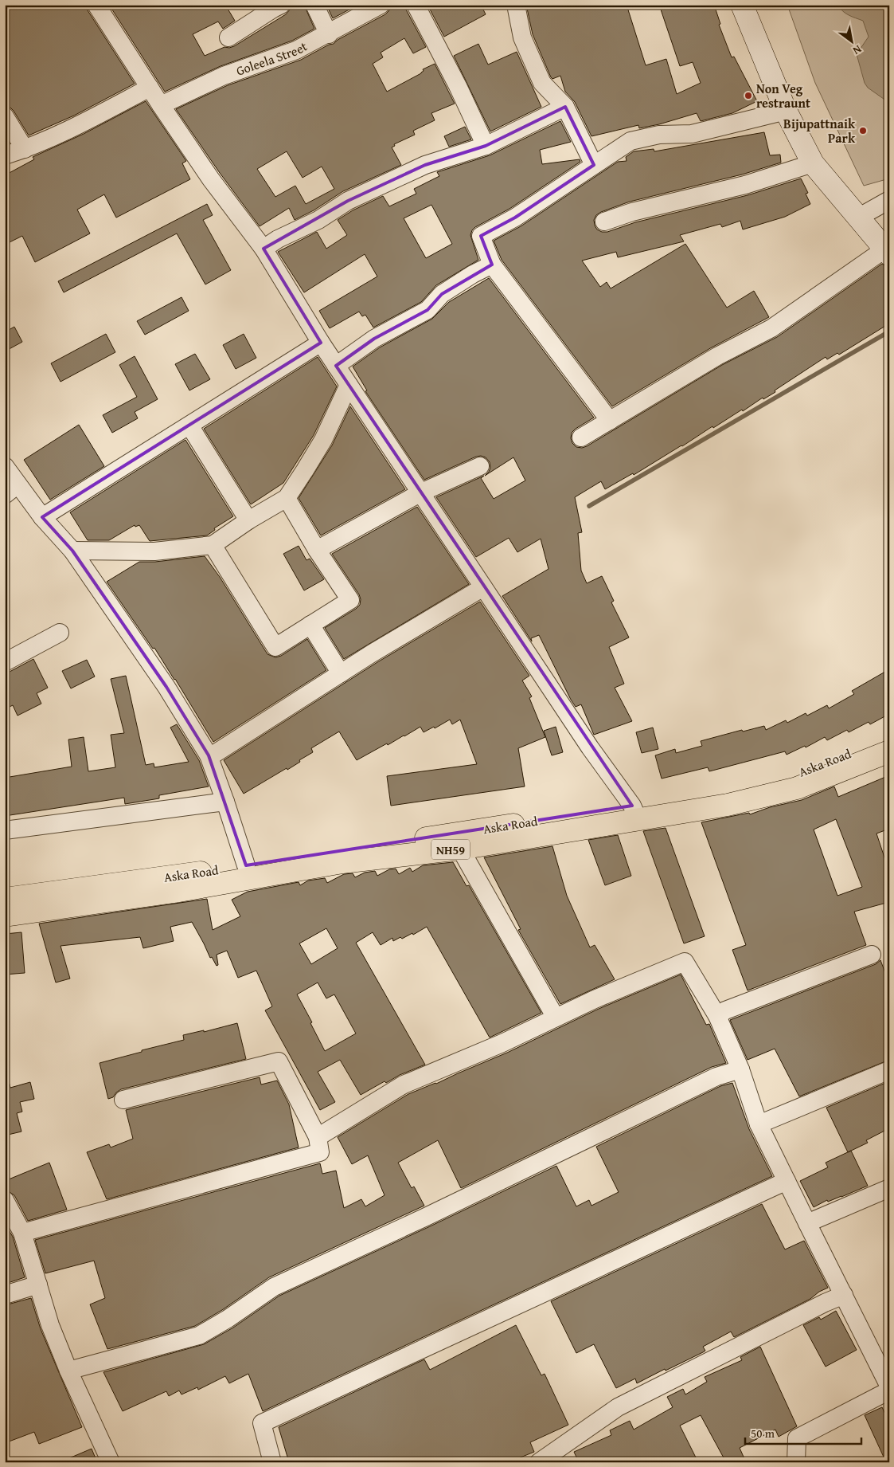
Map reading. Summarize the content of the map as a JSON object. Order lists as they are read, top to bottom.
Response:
{
  "streets": {
    "highway": ["Aska Road", "NH59"],
    "street": ["Goleela Street"]
  },
  "crossings": [
    ["Aska Road", "NH59"]
  ],
  "places": ["Non Veg restraunt", "Bijupattnaik Park"],
  "scale_bar": "50 m",
  "north": "bottom right"
}
